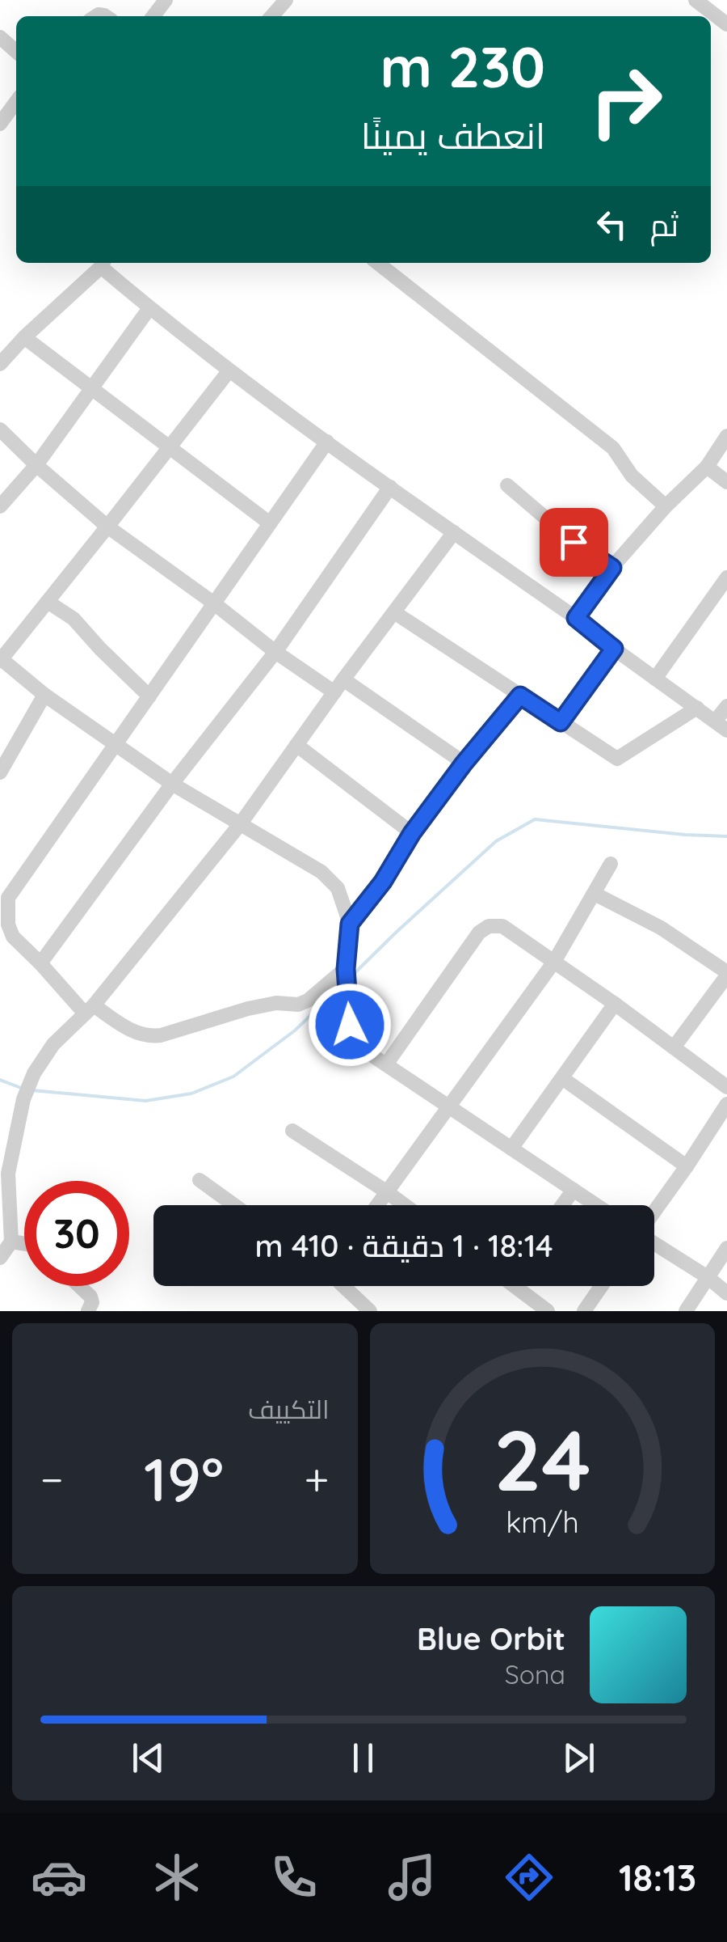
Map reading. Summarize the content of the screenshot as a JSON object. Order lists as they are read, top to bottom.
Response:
{
  "page": {
    "turn": ["230 m", "انعطف يمينًا"],
    "then": "ثم",
    "limit": "30",
    "trip": "18:14 · 1 دقيقة · 410 m",
    "tile": "التكييف",
    "heat": ["−", "19°", "+"],
    "song": ["Blue Orbit", "Sona"],
    "tabs": "18:13",
    "gauge": ["24", "km/h"]
  }
}
